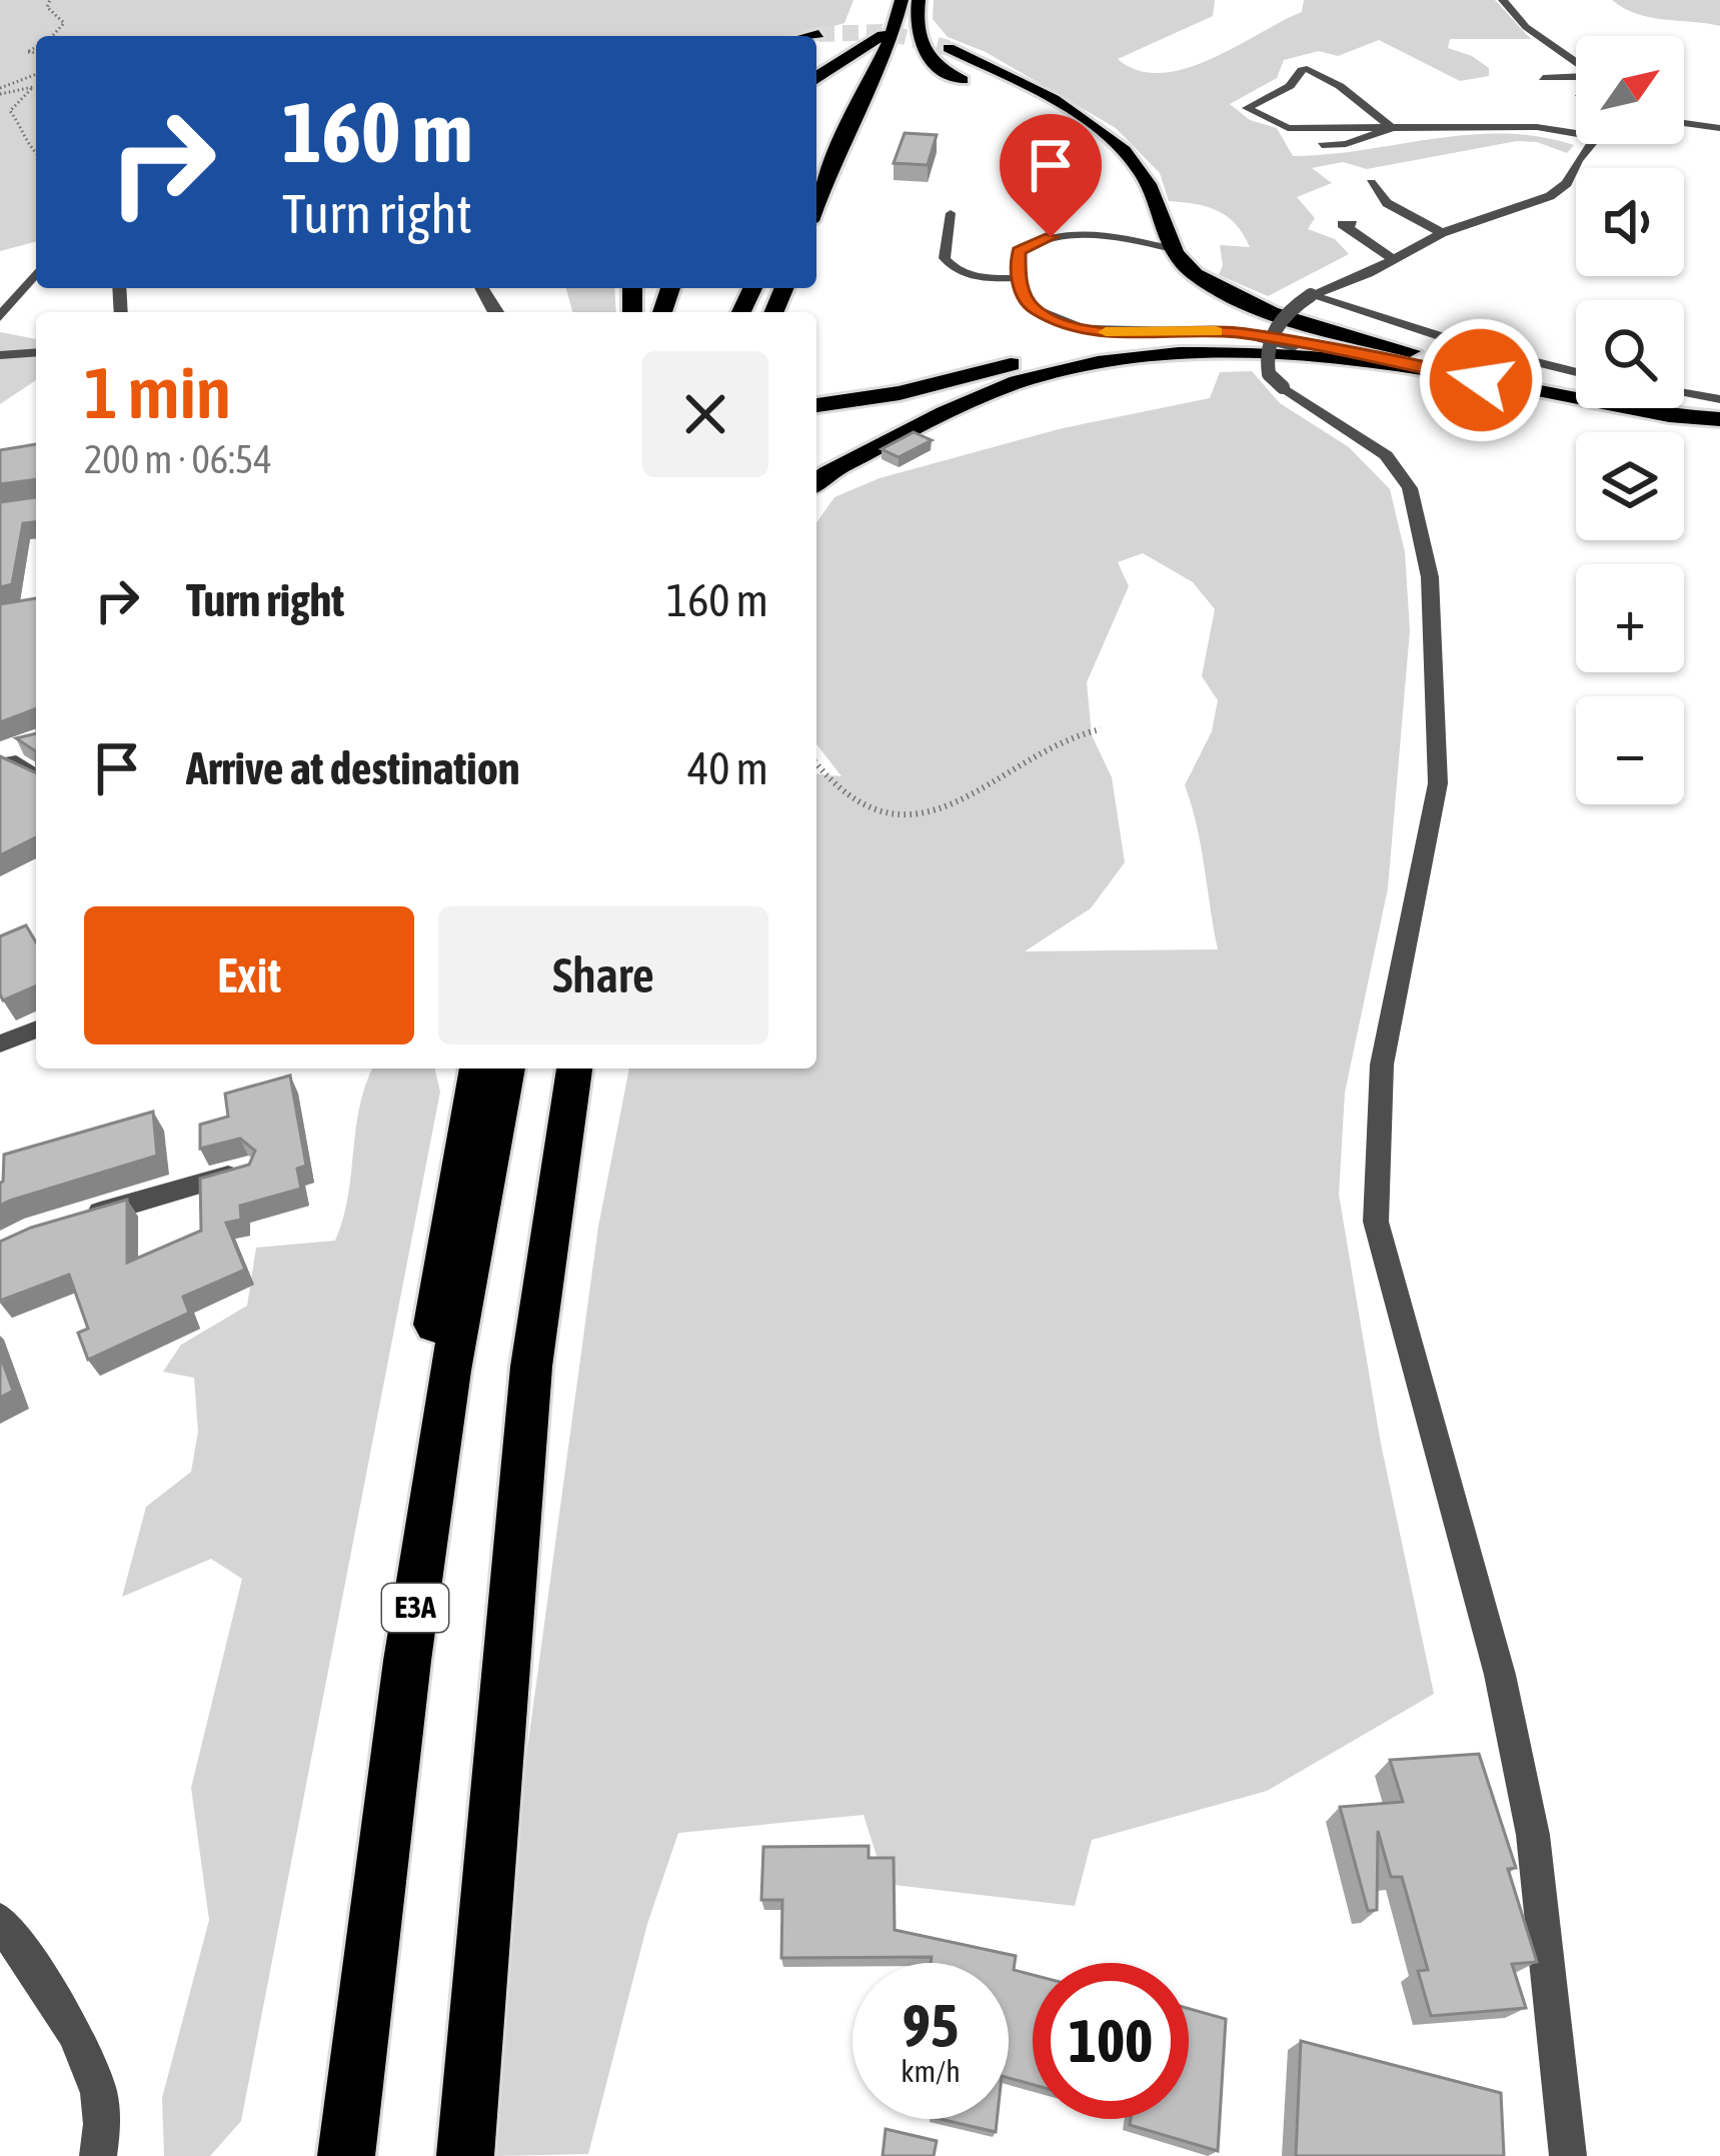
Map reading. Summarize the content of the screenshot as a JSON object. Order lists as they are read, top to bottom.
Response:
{
  "streets": {
    "highway": ["E3A"]
  },
  "north": "top right",
  "page": {
    "map_buttons": ["+", "−"],
    "turn": ["160 m", "Turn right"],
    "heading": ["1 min", "200 m · 06:54"],
    "list": [
      {
        "name": "Turn right",
        "value": "160 m"
      },
      {
        "name": "Arrive at destination",
        "value": "40 m"
      }
    ],
    "buttons": ["Exit", "Share"],
    "speed": "95 km/h",
    "limit": "100"
  }
}
